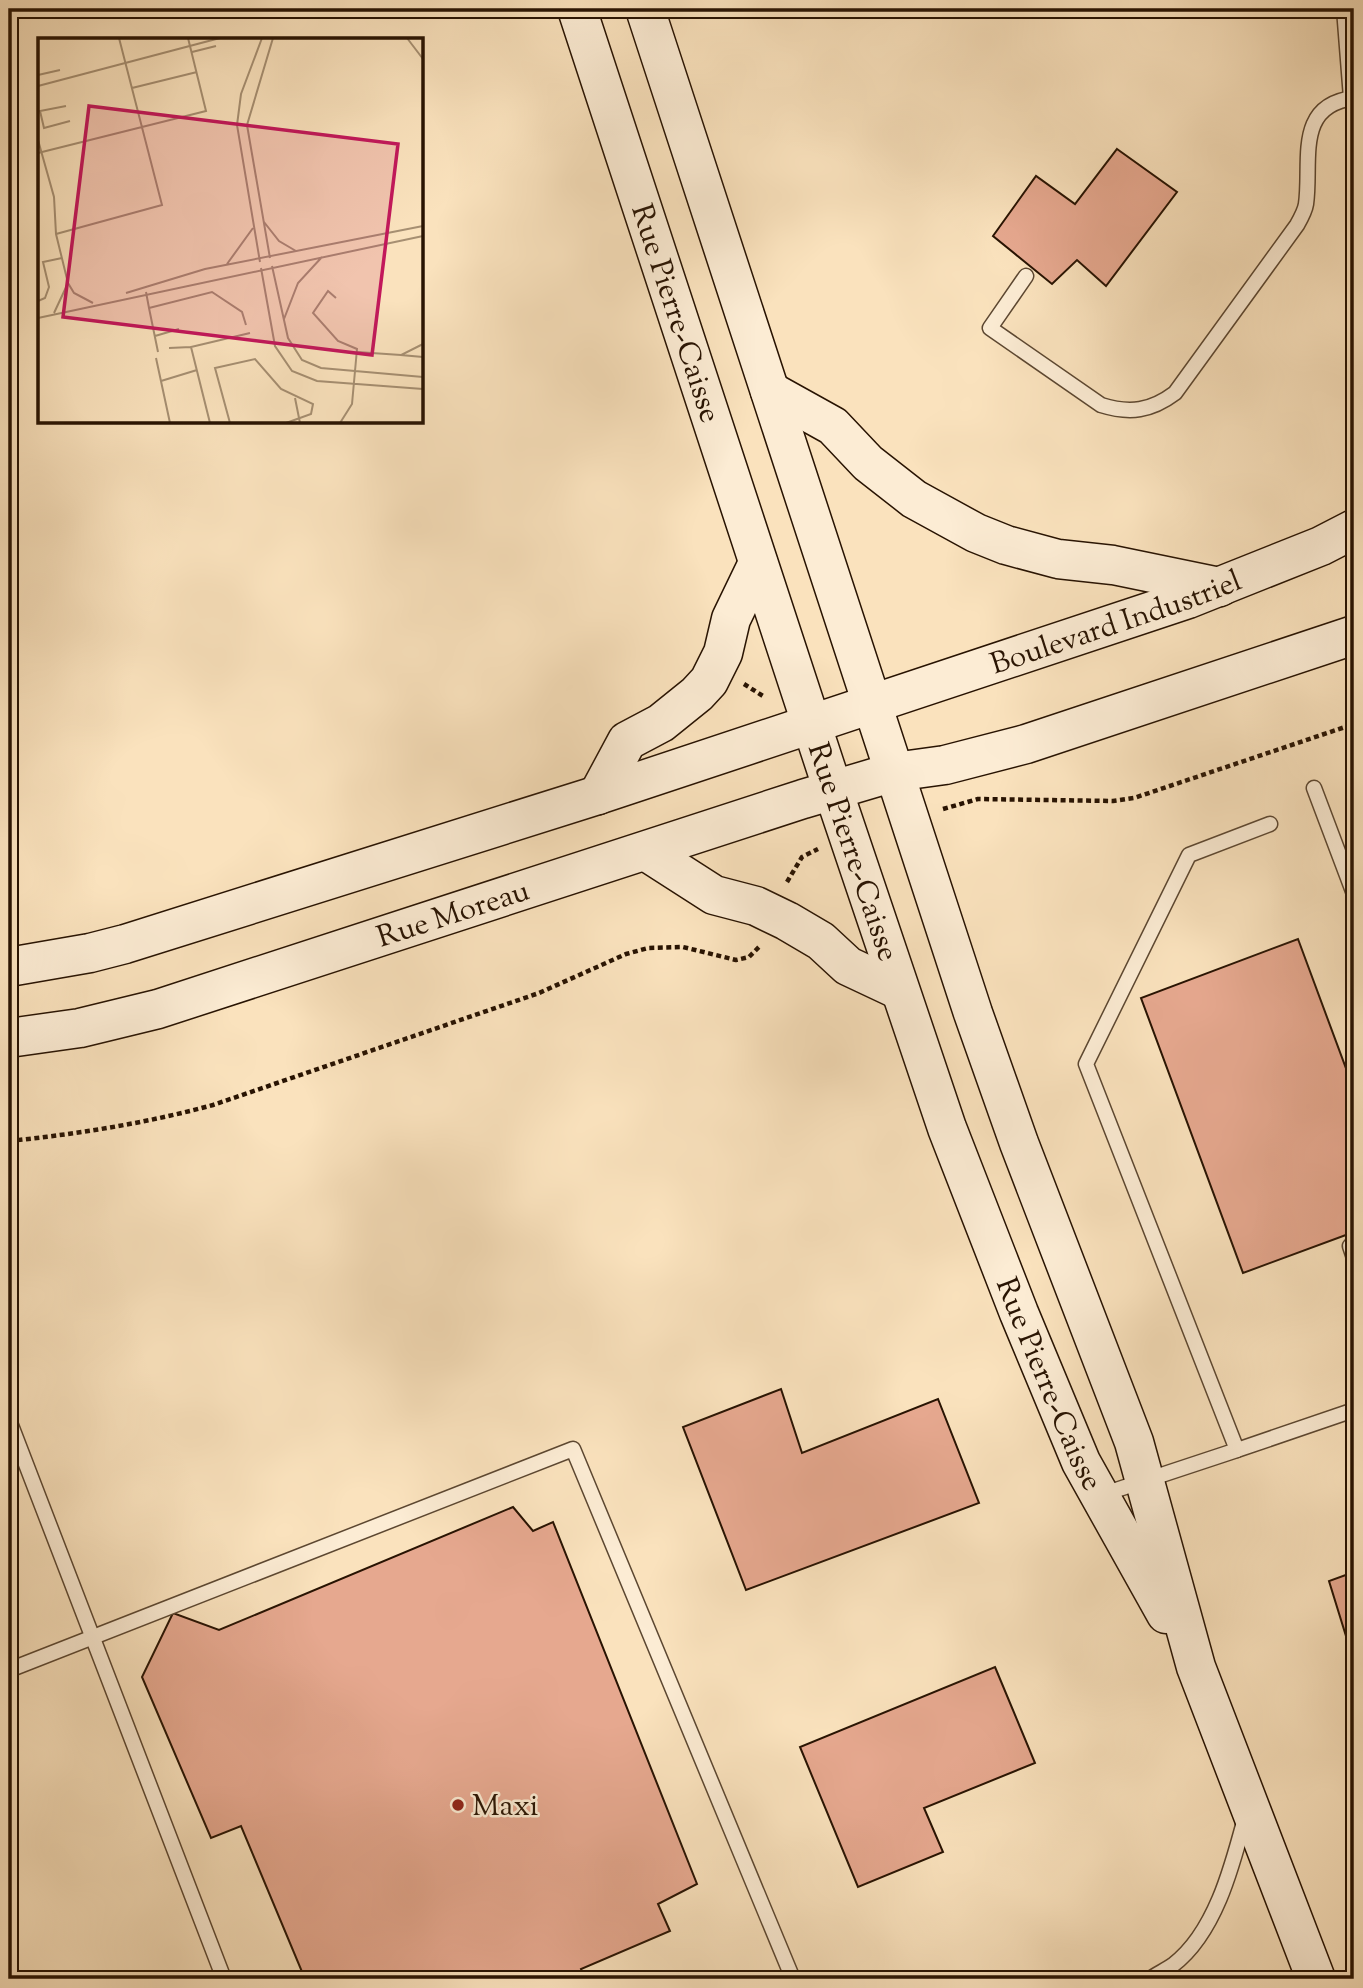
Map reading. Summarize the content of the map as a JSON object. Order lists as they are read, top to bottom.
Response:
{
  "streets": {
    "main road": ["Rue Pierre-Caisse", "Boulevard Industriel", "Rue Moreau"]
  },
  "crossings": [
    ["Rue Pierre-Caisse", "Boulevard Industriel"],
    ["Rue Pierre-Caisse", "Rue Moreau"]
  ],
  "places": ["Maxi"]
}
